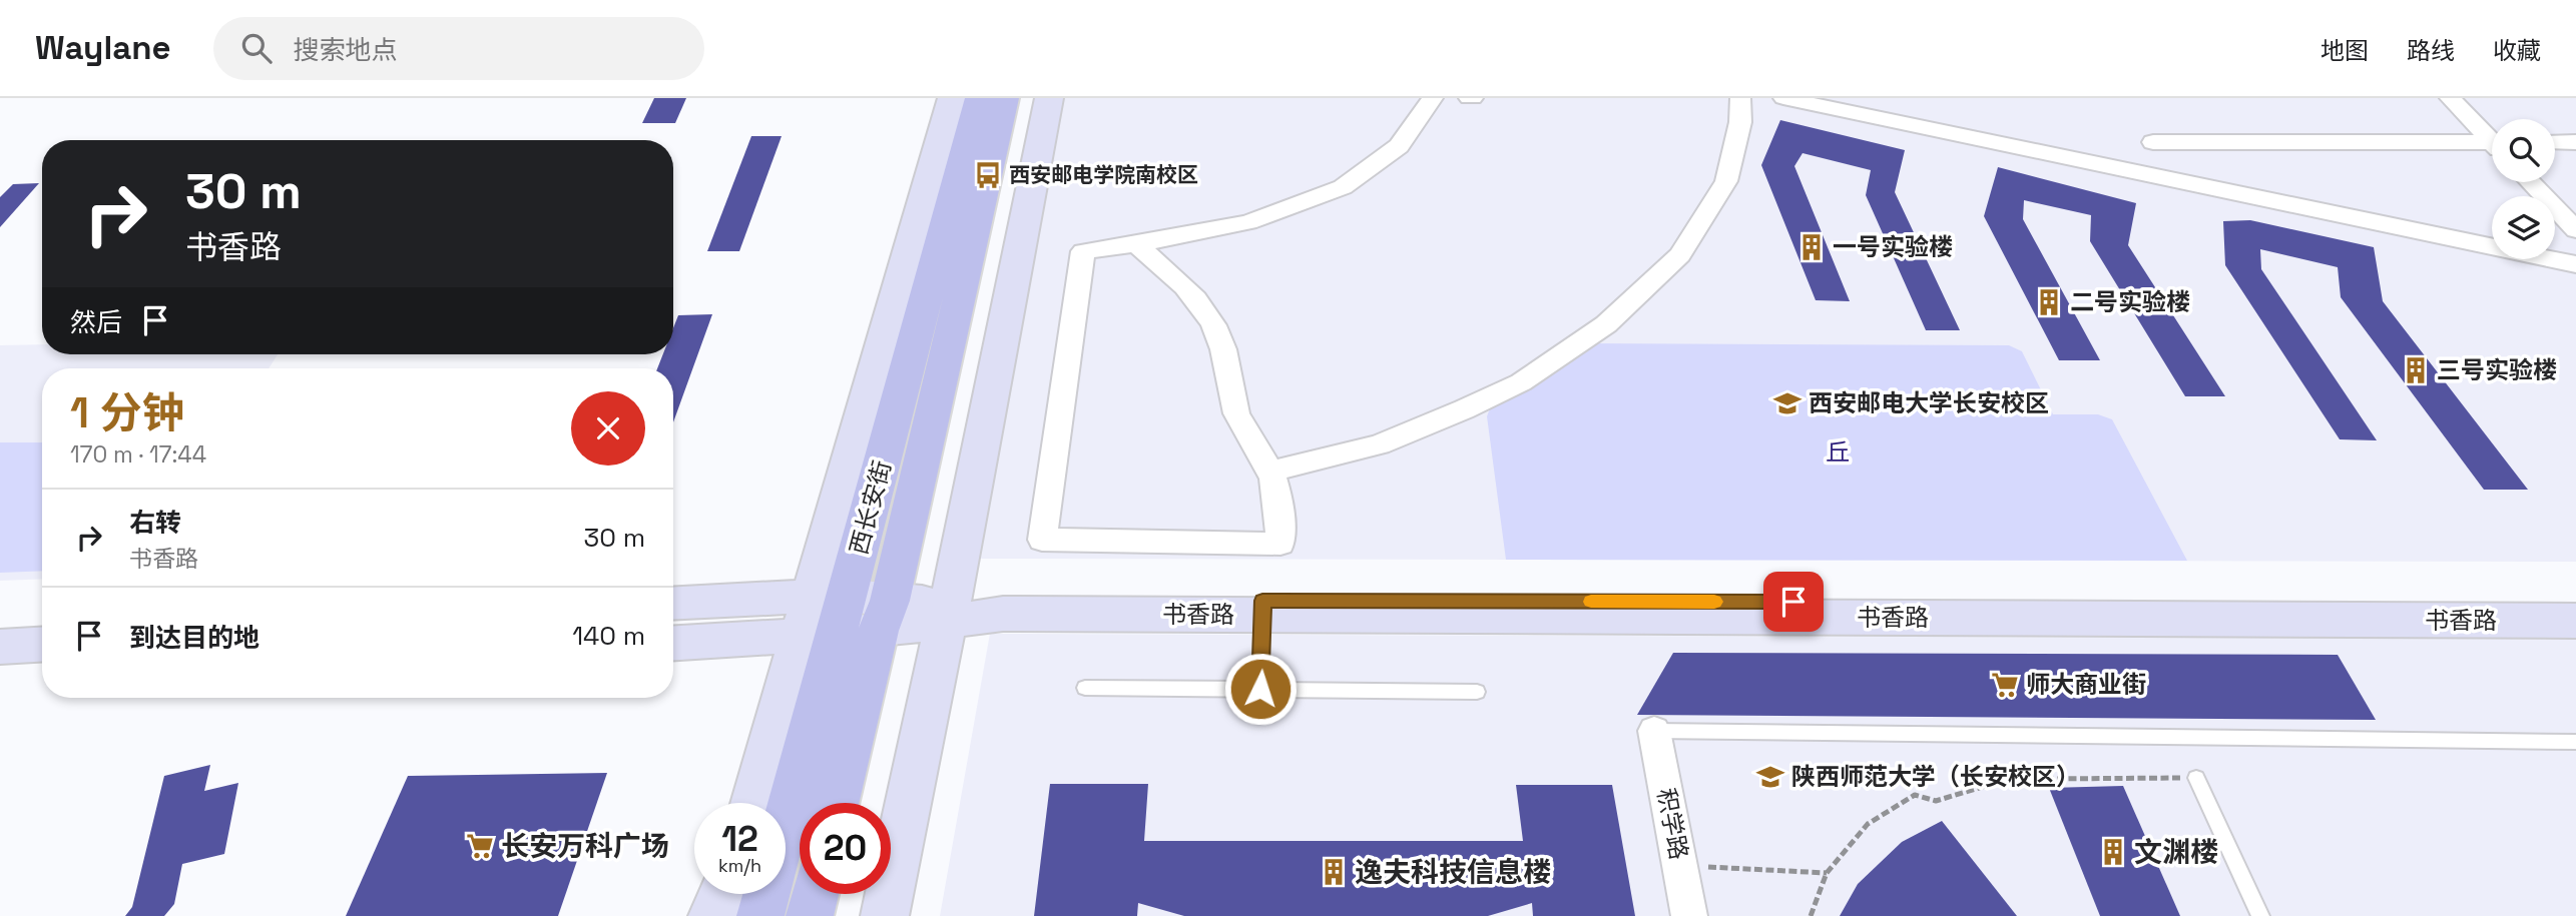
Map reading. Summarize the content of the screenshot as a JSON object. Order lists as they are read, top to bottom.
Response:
{
  "streets": {
    "main road": ["西长安街"],
    "street": ["书香路", "积学路"]
  },
  "crossings": [
    ["西长安街", "书香路"]
  ],
  "parks": ["丘"],
  "places": {
    "bus stop": ["西安邮电学院南校区"],
    "building": [
      "一号实验楼",
      "二号实验楼",
      "三号实验楼",
      "文渊楼",
      "逸夫科技信息楼"
    ],
    "school or university": ["西安邮电大学长安校区", "陕西师范大学（长安校区）"],
    "supermarket": ["师大商业街", "长安万科广场"]
  },
  "page": {
    "header": "Waylane",
    "search": "搜索地点",
    "nav": ["地图", "路线", "收藏"],
    "turn": ["30 m", "书香路"],
    "then": "然后",
    "heading": ["1 分钟", "170 m · 17:44"],
    "list": [
      {
        "name": "右转",
        "note": "书香路",
        "value": "30 m"
      },
      {
        "name": "到达目的地",
        "value": "140 m"
      }
    ],
    "speed": "12 km/h",
    "limit": "20"
  }
}
